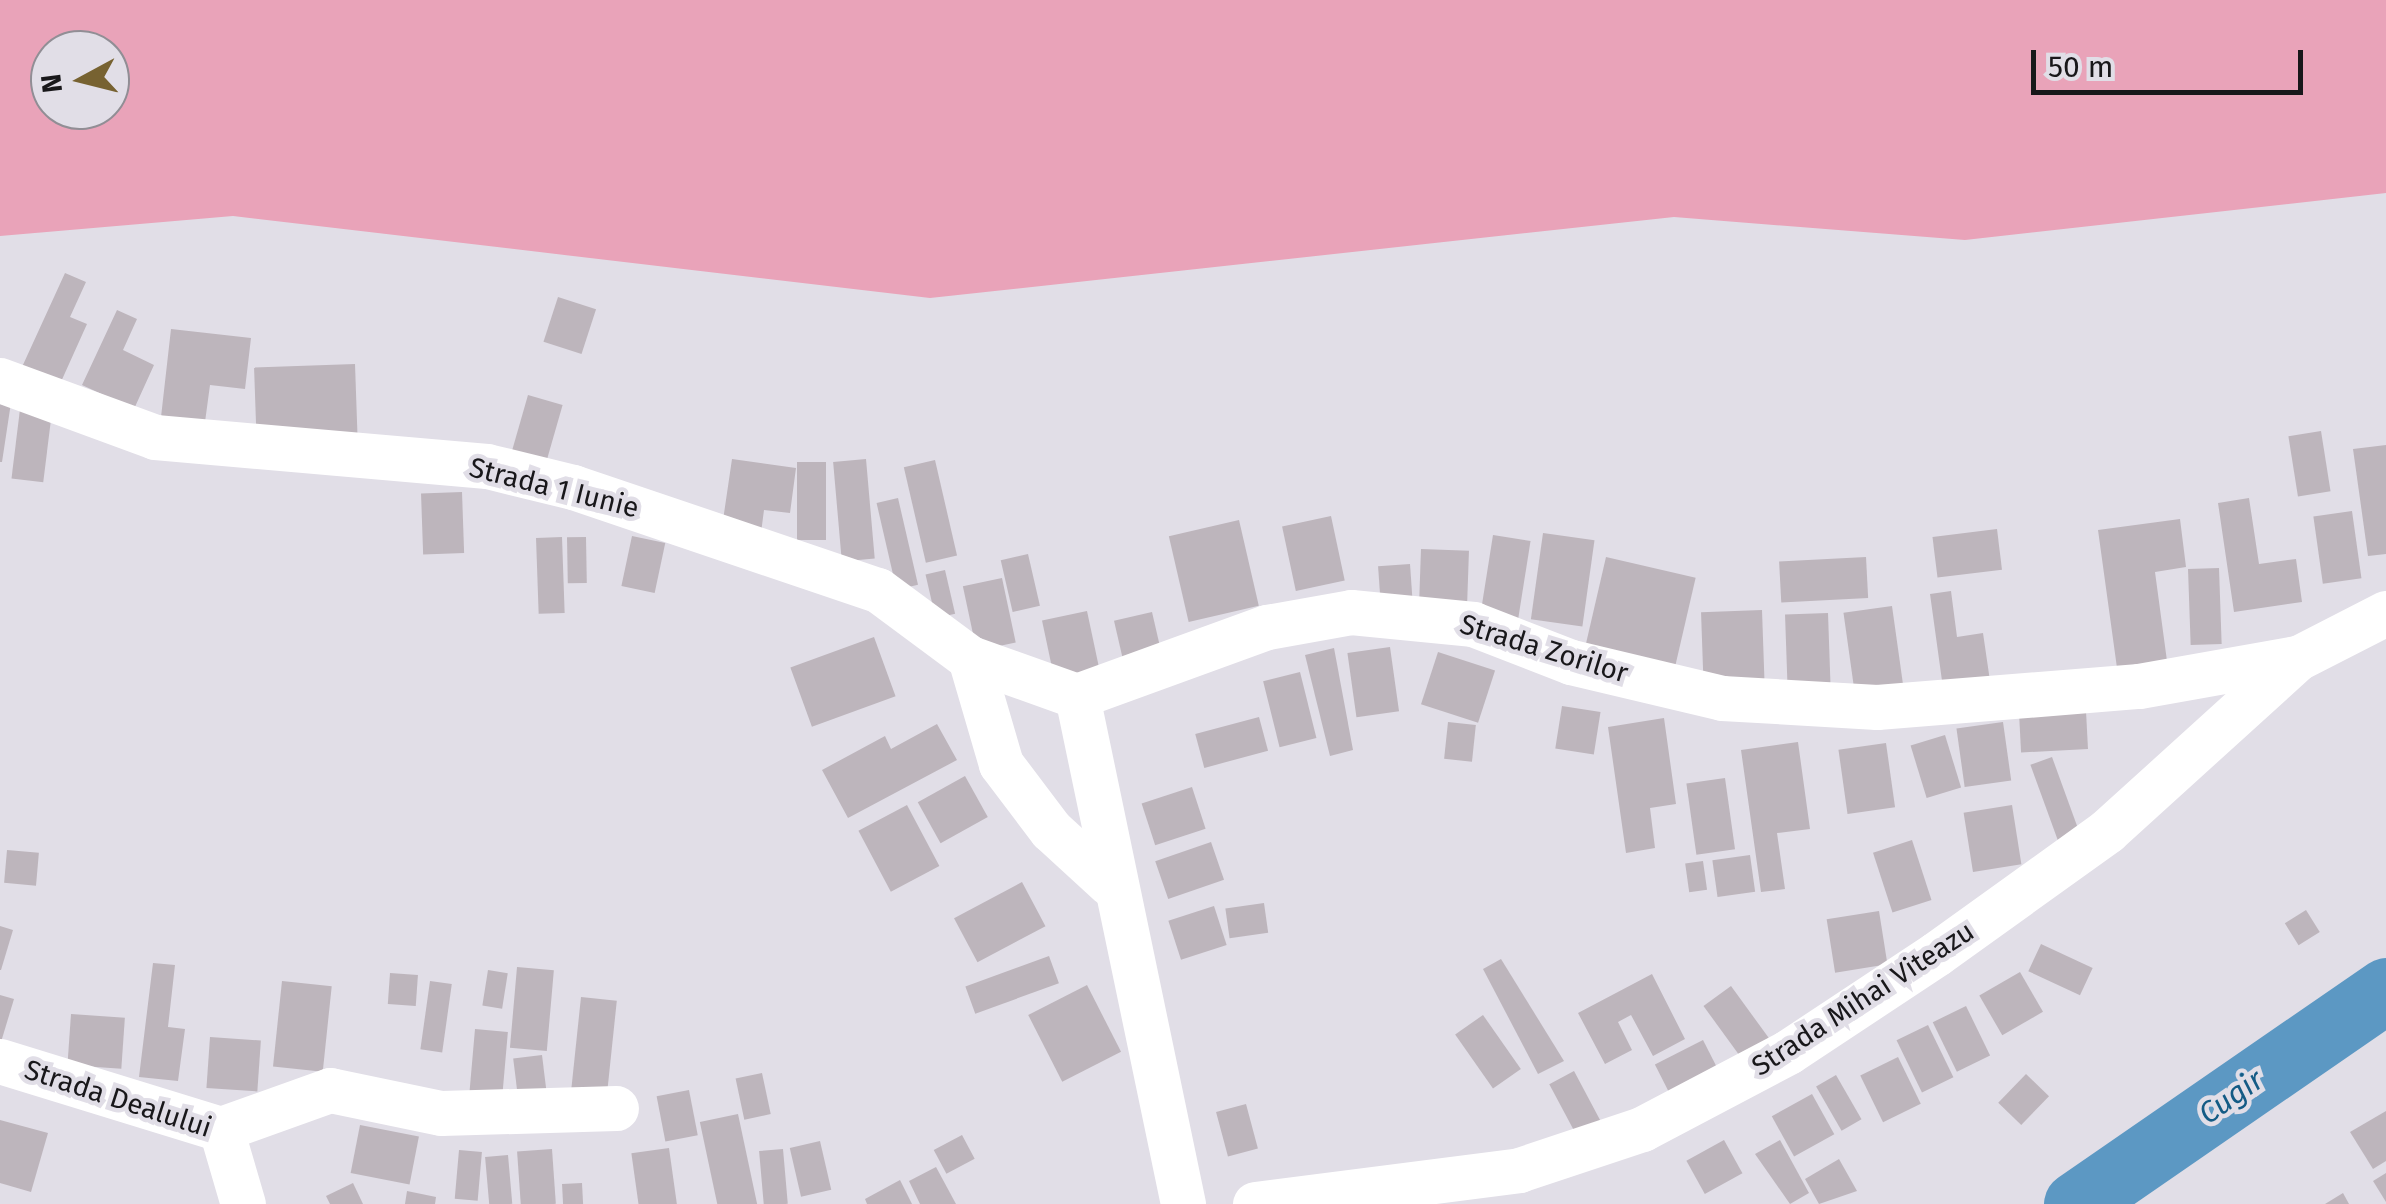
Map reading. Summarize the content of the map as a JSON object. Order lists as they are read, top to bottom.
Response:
{
  "streets": {
    "street": [
      "Strada 1 Iunie",
      "Strada Zorilor",
      "Strada Mihai Viteazu",
      "Strada Dealului"
    ]
  },
  "crossings": [
    ["Strada 1 Iunie", "Strada Zorilor"],
    ["Strada Zorilor", "Strada Mihai Viteazu"]
  ],
  "water": ["Cugir"],
  "scale_bar": "50 m",
  "north": "left"
}
